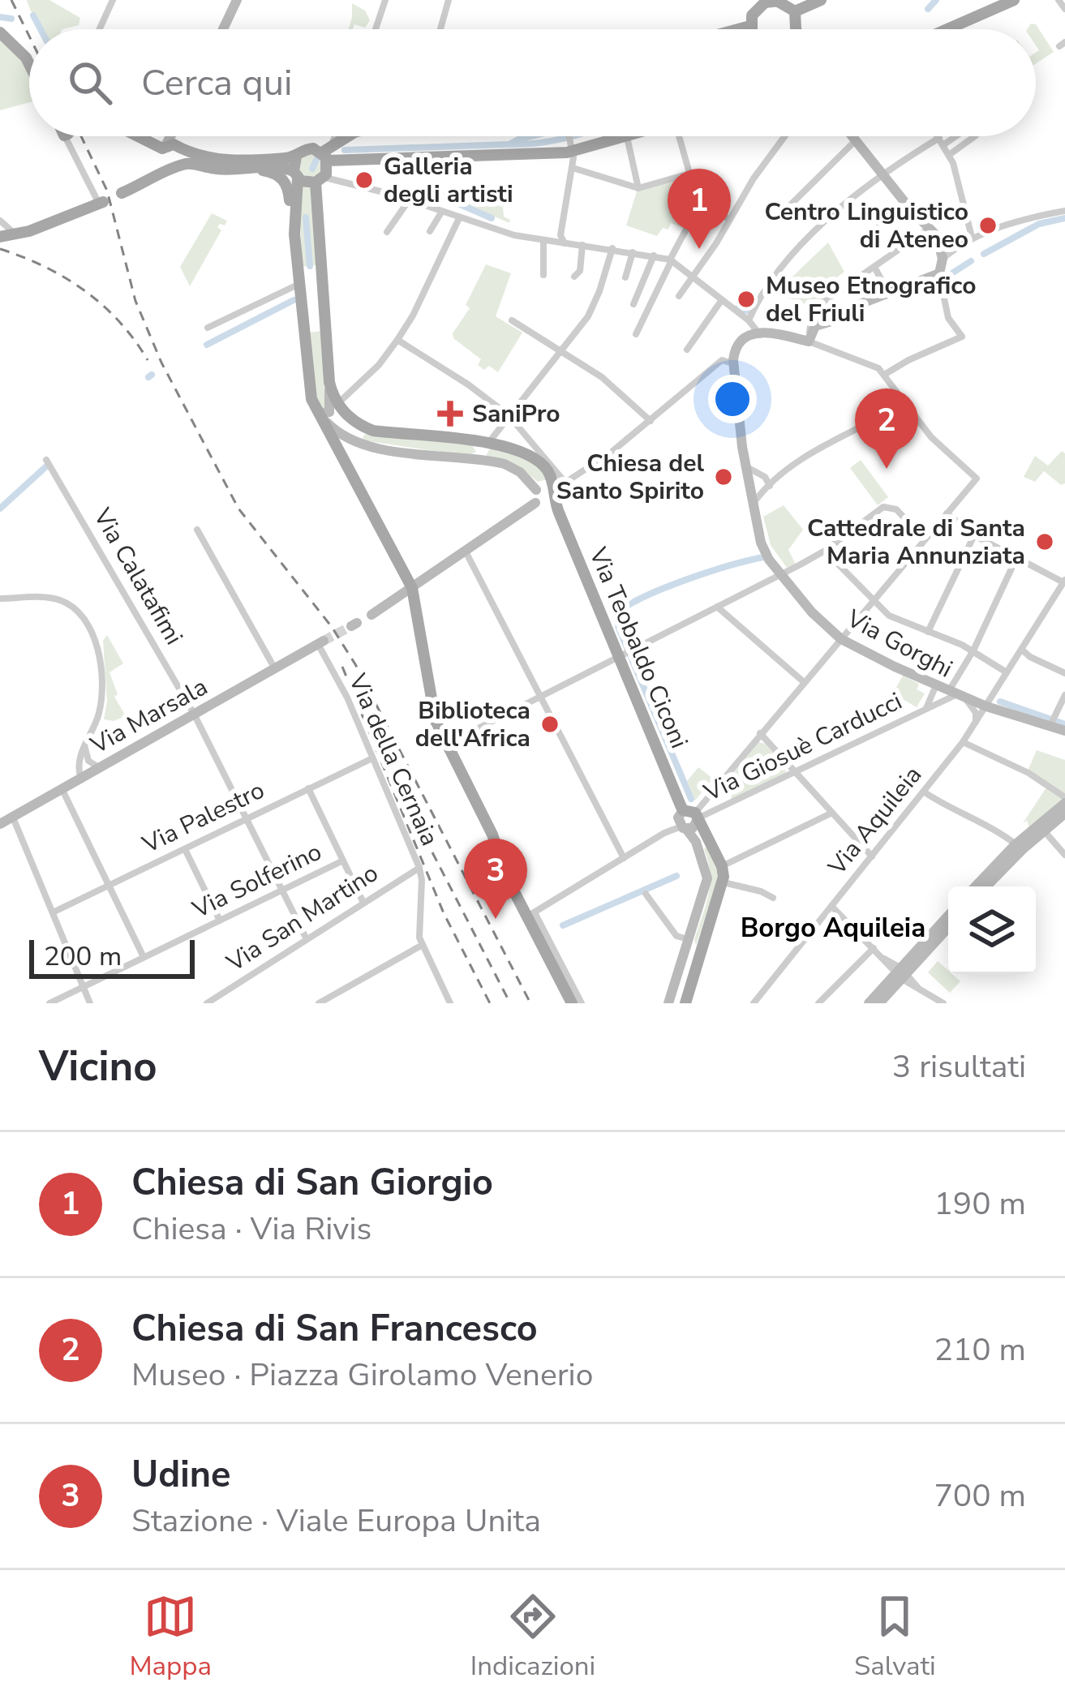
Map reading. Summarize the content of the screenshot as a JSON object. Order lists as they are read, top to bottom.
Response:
{
  "streets": {
    "main road": ["Via Teobaldo Ciconi"],
    "street": [
      "Via Calatafimi",
      "Via Gorghi",
      "Via Marsala",
      "Via Giosuè Carducci",
      "Via della Cernaia",
      "Via Palestro",
      "Via Aquileia",
      "Via Solferino",
      "Via San Martino"
    ]
  },
  "crossings": [
    ["Via Calatafimi", "Via Marsala"],
    ["Via Calatafimi", "Via Palestro"],
    ["Via Calatafimi", "Via Solferino"],
    ["Via Calatafimi", "Via San Martino"],
    ["Via Gorghi", "Via Giosuè Carducci"],
    ["Via Gorghi", "Via Aquileia"],
    ["Via Teobaldo Ciconi", "Via Giosuè Carducci"],
    ["Via Marsala", "Via della Cernaia"],
    ["Via della Cernaia", "Via Palestro"],
    ["Via della Cernaia", "Via San Martino"]
  ],
  "districts": ["Borgo Aquileia"],
  "places": {
    "other": [
      "Galleria degli artisti",
      "Centro Linguistico di Ateneo",
      "Museo Etnografico del Friuli",
      "Chiesa del Santo Spirito",
      "Cattedrale di Santa Maria Annunziata",
      "Biblioteca dell'Africa"
    ],
    "health": ["SaniPro"]
  },
  "scale_bar": "200 m",
  "page": {
    "search": "Cerca qui",
    "pins": ["1", "2", "3"],
    "scale": "200 m",
    "heading": ["Vicino", "3 risultati"],
    "list": [
      {
        "mark": "1",
        "name": "Chiesa di San Giorgio",
        "note": "Chiesa · Via Rivis",
        "value": "190 m"
      },
      {
        "mark": "2",
        "name": "Chiesa di San Francesco",
        "note": "Museo · Piazza Girolamo Venerio",
        "value": "210 m"
      },
      {
        "mark": "3",
        "name": "Udine",
        "note": "Stazione · Viale Europa Unita",
        "value": "700 m"
      }
    ],
    "nav": ["Mappa", "Indicazioni", "Salvati"]
  }
}
